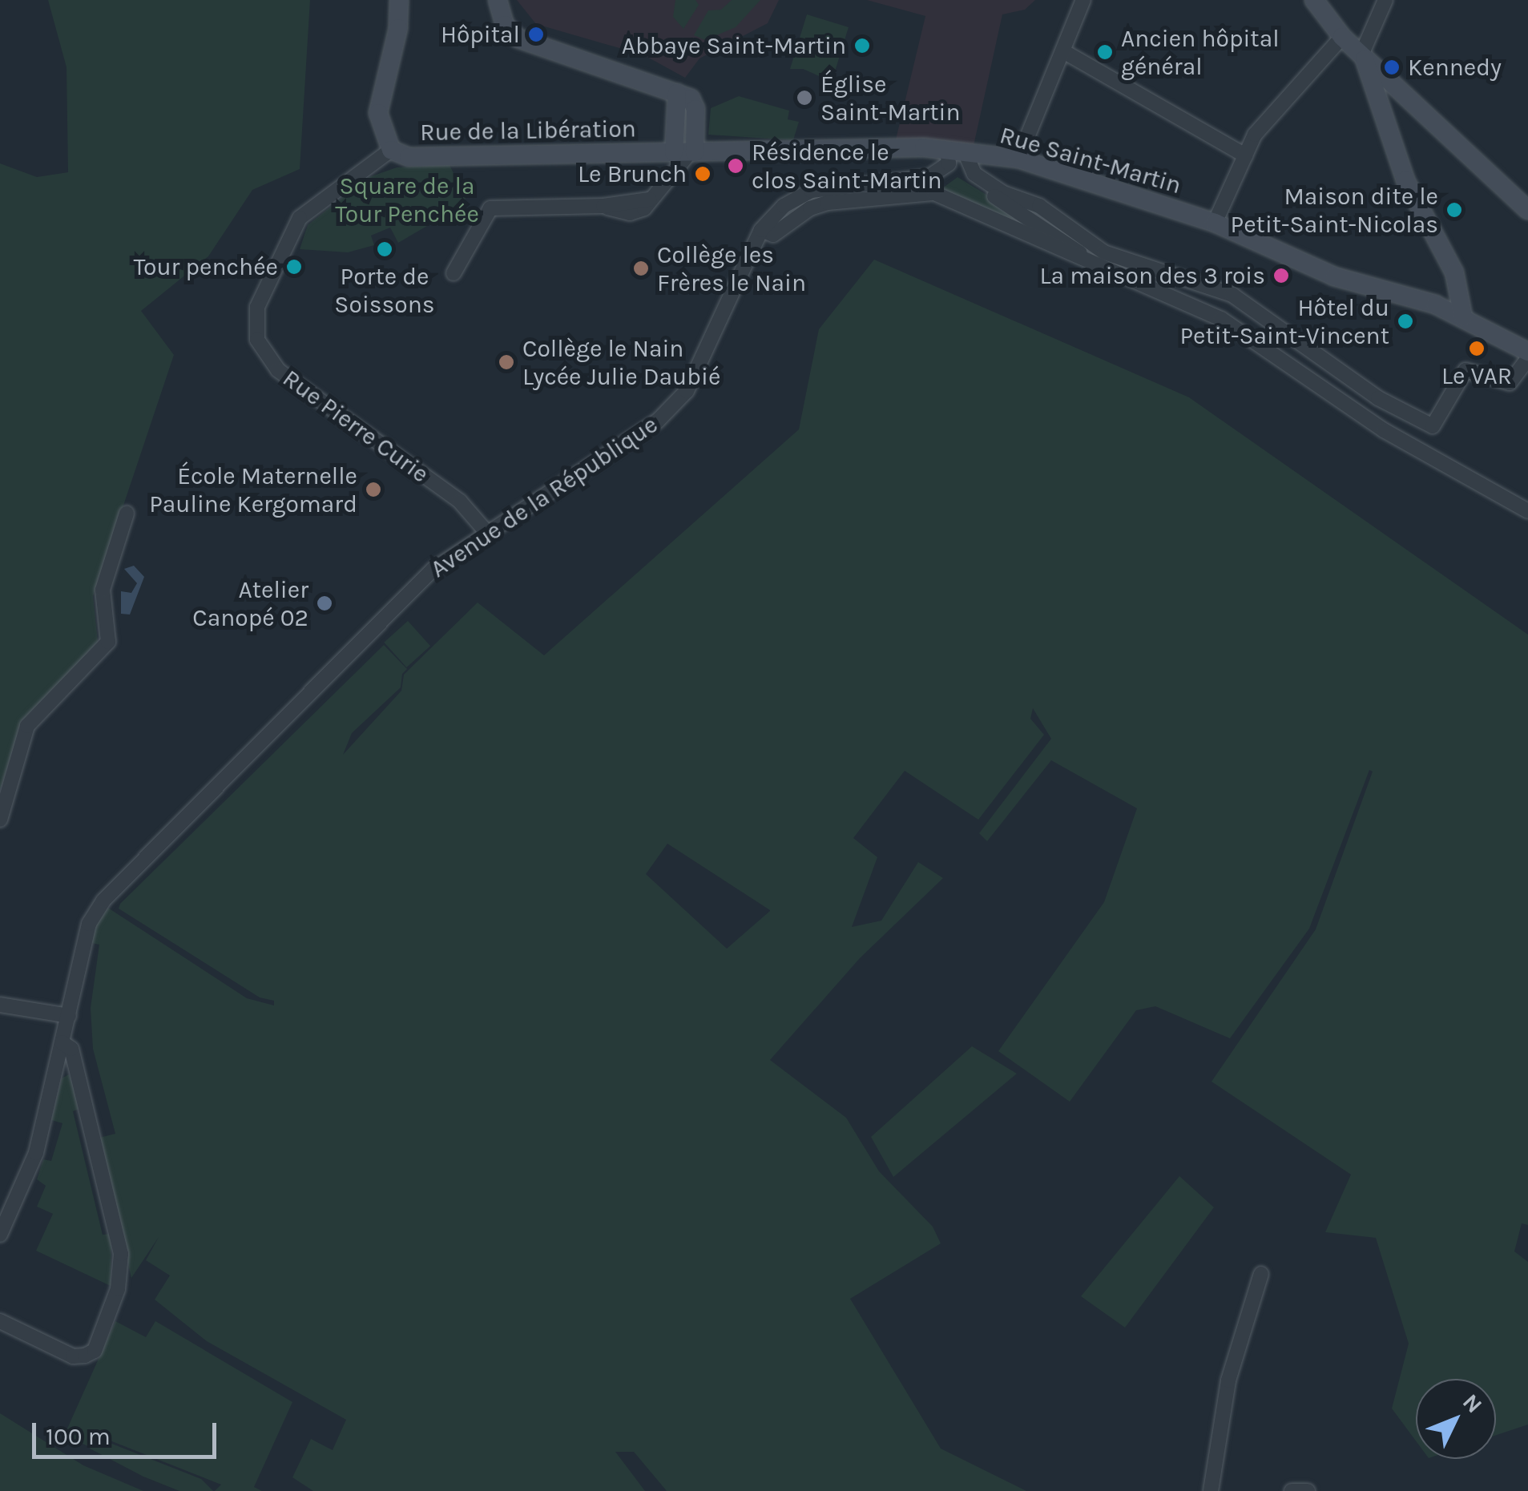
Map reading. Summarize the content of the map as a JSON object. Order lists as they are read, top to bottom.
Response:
{
  "streets": {
    "main road": ["Rue de la Libération", "Rue Saint-Martin"],
    "street": ["Rue Pierre Curie", "Avenue de la République"]
  },
  "crossings": [
    ["Rue de la Libération", "Rue Saint-Martin"],
    ["Rue de la Libération", "Rue Pierre Curie"],
    ["Rue Saint-Martin", "Avenue de la République"],
    ["Rue Pierre Curie", "Avenue de la République"]
  ],
  "parks": ["Square de la Tour Penchée"],
  "places": [
    "Hôpital",
    "Abbaye Saint-Martin",
    "Ancien hôpital général",
    "Kennedy",
    "Église Saint-Martin",
    "Résidence le clos Saint-Martin",
    "Le Brunch",
    "Maison dite le Petit-Saint-Nicolas",
    "Porte de Soissons",
    "Tour penchée",
    "Collège les Frères le Nain",
    "La maison des 3 rois",
    "Hôtel du Petit-Saint-Vincent",
    "Le VAR",
    "Collège le Nain Lycée Julie Daubié",
    "École Maternelle Pauline Kergomard",
    "Atelier Canopé 02"
  ],
  "scale_bar": "100 m",
  "north": "top right"
}
